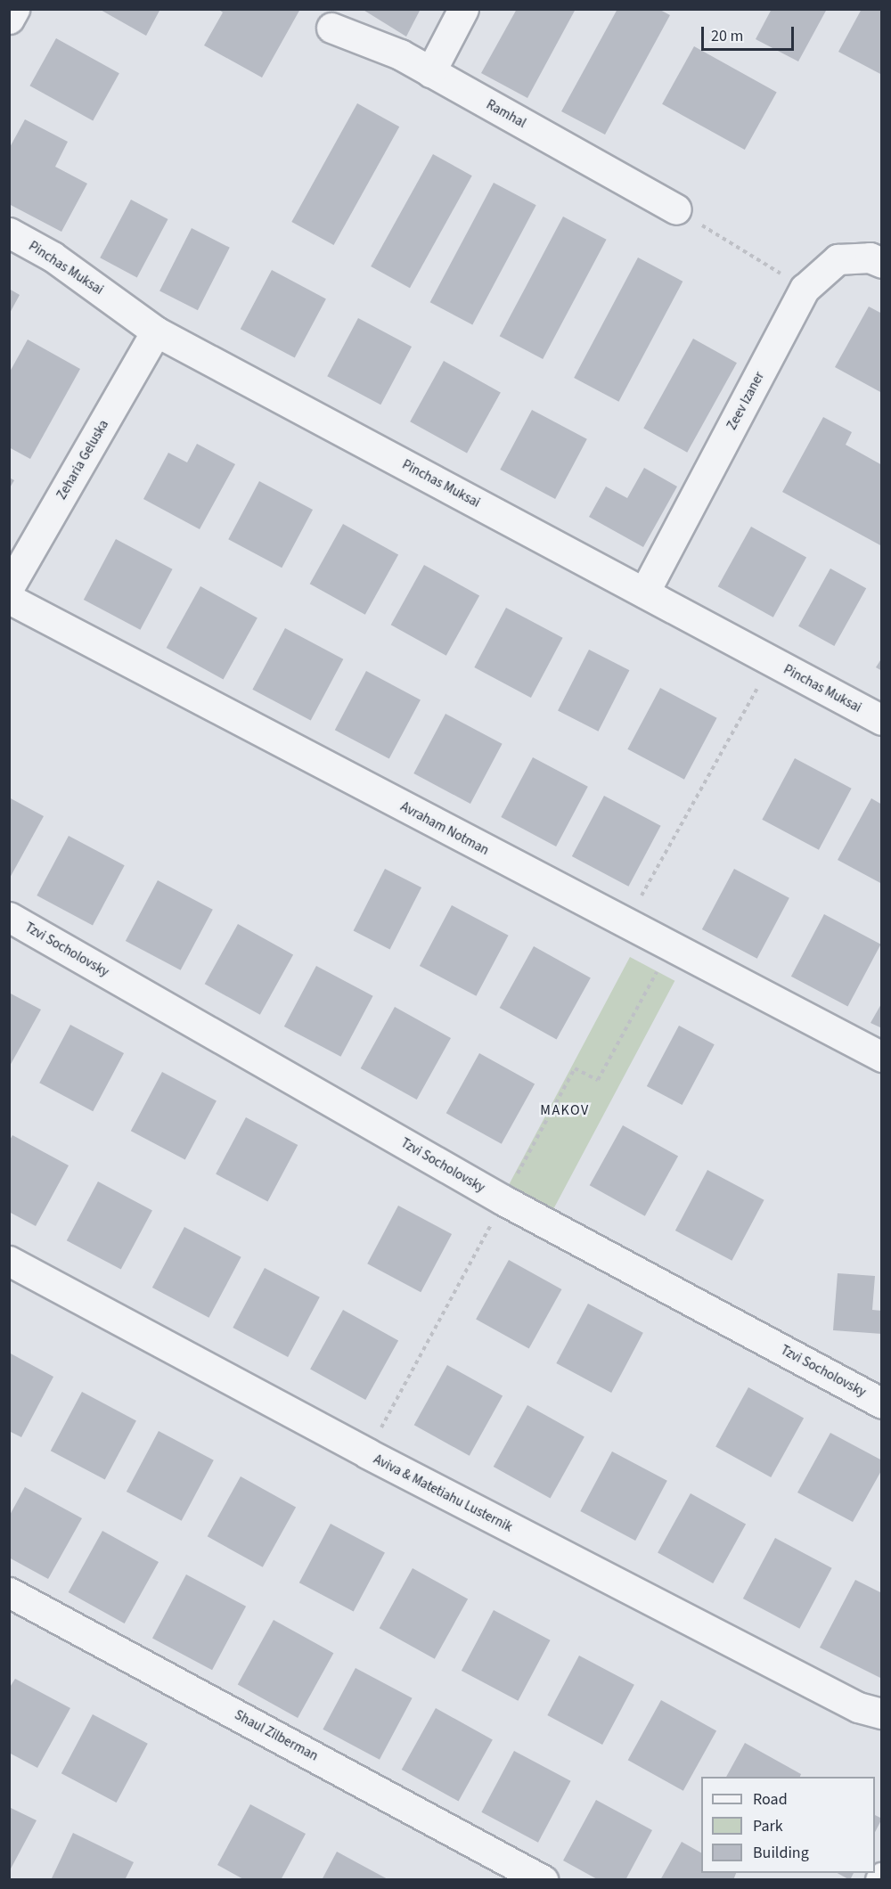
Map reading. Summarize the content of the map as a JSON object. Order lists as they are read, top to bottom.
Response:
{
  "streets": {
    "street": [
      "Ramhal",
      "Pinchas Muksai",
      "Zeev Izaner",
      "Zeharia Geluska",
      "Avraham Notman",
      "Tzvi Socholovsky",
      "Aviva & Matetiahu Lusternik",
      "Shaul Zilberman"
    ]
  },
  "crossings": [
    ["Pinchas Muksai", "Zeev Izaner"],
    ["Pinchas Muksai", "Zeharia Geluska"]
  ],
  "districts": ["MAKOV"],
  "legend": ["Road", "Park", "Building"],
  "scale_bar": "20 m"
}
